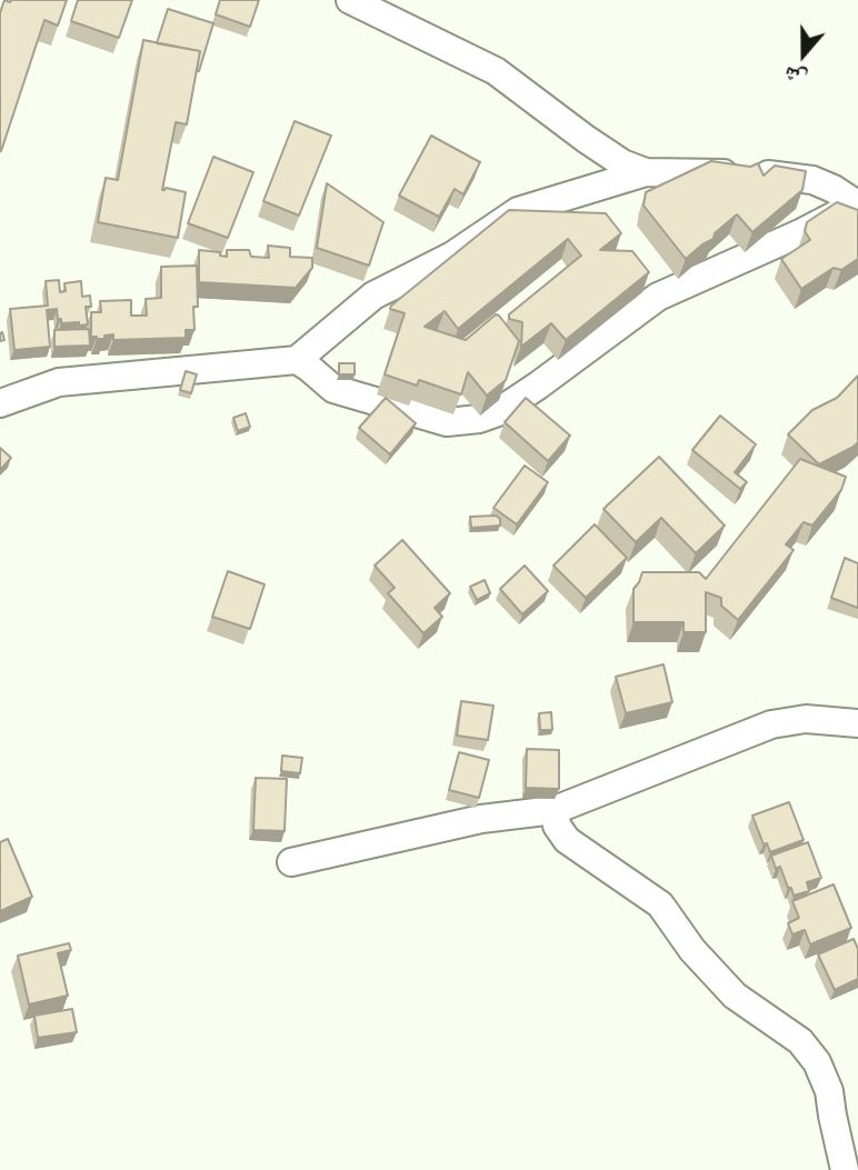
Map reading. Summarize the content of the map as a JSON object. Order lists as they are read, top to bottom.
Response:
{
  "north": "bottom"
}
